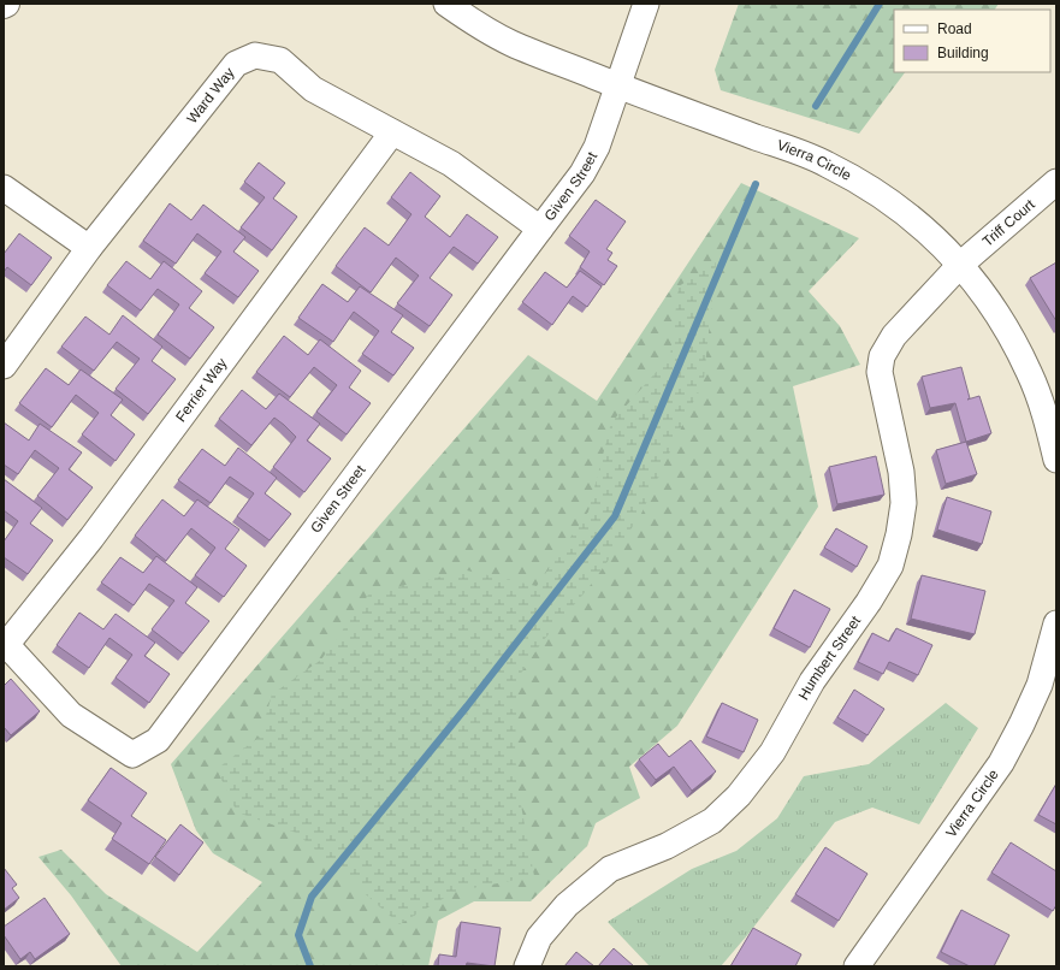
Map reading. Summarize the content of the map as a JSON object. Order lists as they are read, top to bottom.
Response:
{
  "streets": {
    "street": [
      "Ward Way",
      "Vierra Circle",
      "Given Street",
      "Triff Court",
      "Ferrier Way",
      "Humbert Street"
    ]
  },
  "crossings": [
    ["Ward Way", "Given Street"],
    ["Ward Way", "Ferrier Way"],
    ["Vierra Circle", "Given Street"],
    ["Vierra Circle", "Triff Court"],
    ["Vierra Circle", "Humbert Street"],
    ["Given Street", "Ferrier Way"],
    ["Triff Court", "Humbert Street"]
  ],
  "legend": ["Road", "Building"]
}
